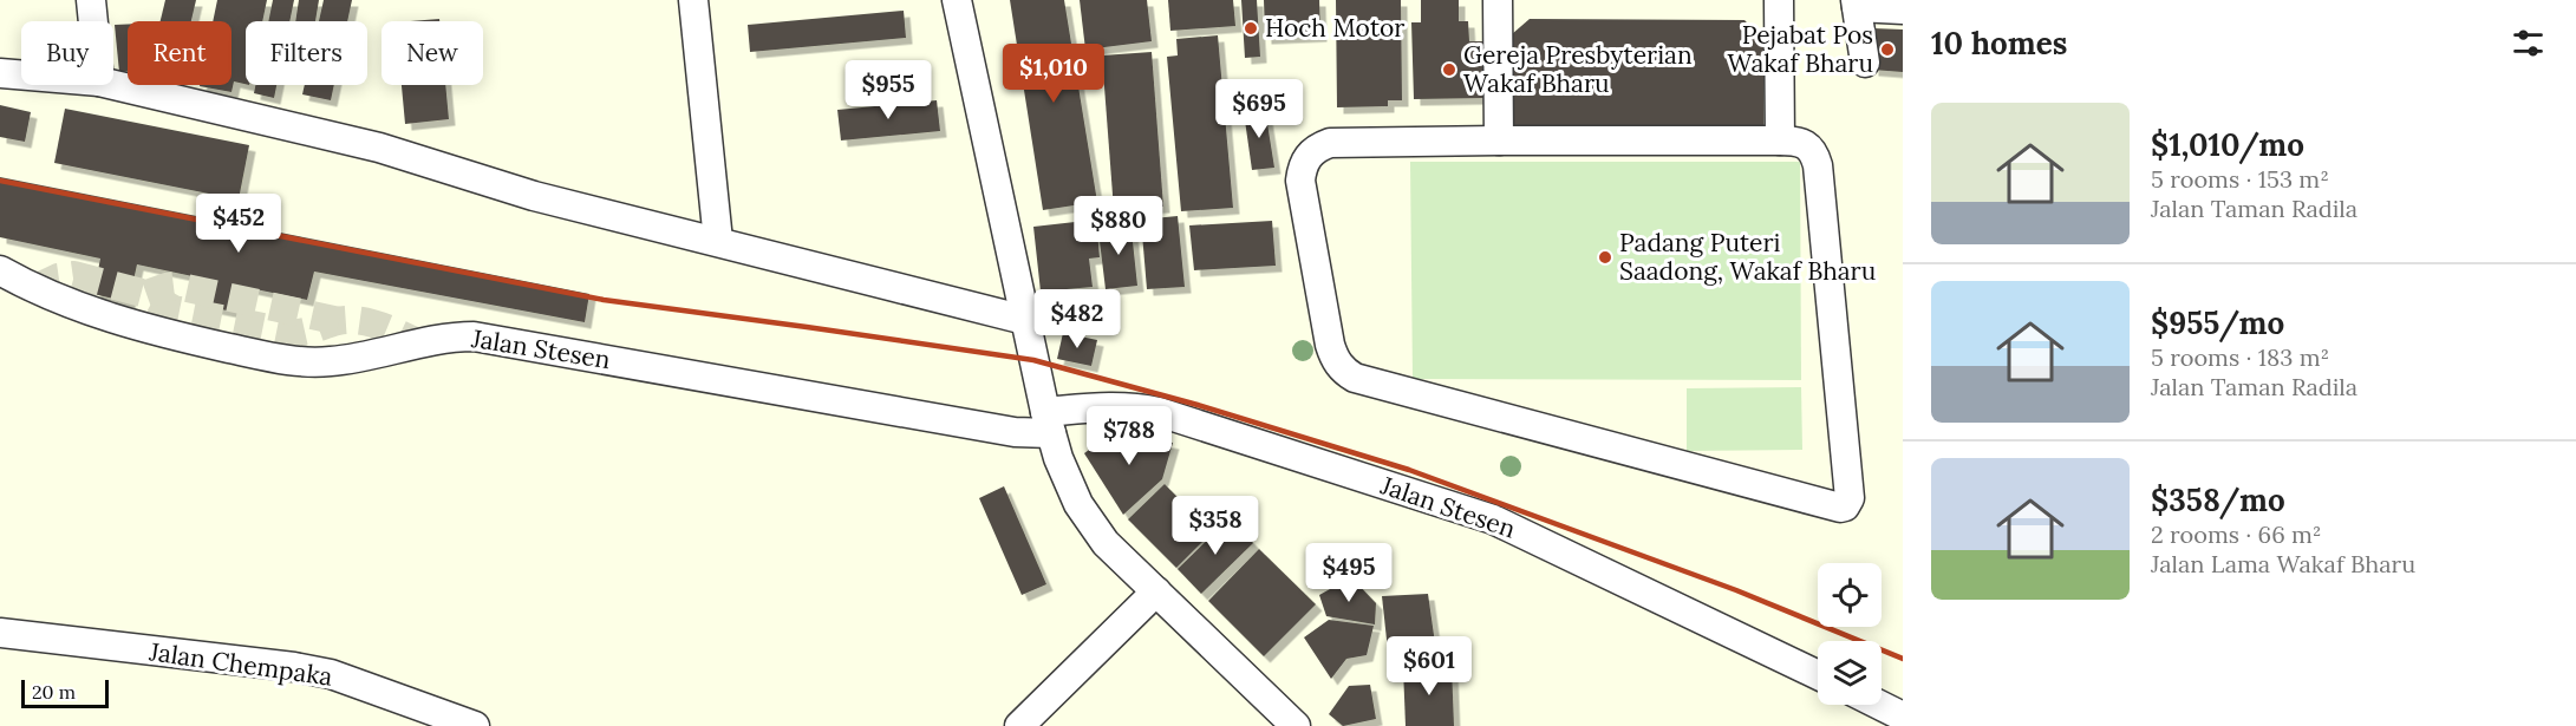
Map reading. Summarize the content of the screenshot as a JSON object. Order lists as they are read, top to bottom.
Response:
{
  "streets": {
    "street": ["Jalan Stesen", "Jalan Chempaka"]
  },
  "places": [
    "Hoch Motor",
    "Pejabat Pos Wakaf Bharu",
    "Gereja Presbyterian Wakaf Bharu",
    "Padang Puteri Saadong, Wakaf Bharu"
  ],
  "scale_bar": "20 m",
  "page": {
    "heading": "10 homes",
    "chip": [
      "Buy",
      "Rent",
      "Filters",
      "New"
    ],
    "price": [
      "$1,010",
      "$955",
      "$695",
      "$452",
      "$880",
      "$482",
      "$788",
      "$358",
      "$495",
      "$601"
    ],
    "list": [
      {
        "name": "$1,010/mo",
        "note": "5 rooms · 153 m² · Jalan Taman Radila"
      },
      {
        "name": "$955/mo",
        "note": "5 rooms · 183 m² · Jalan Taman Radila"
      },
      {
        "name": "$358/mo",
        "note": "2 rooms · 66 m² · Jalan Lama Wakaf Bharu"
      }
    ],
    "scale": "20 m"
  }
}
